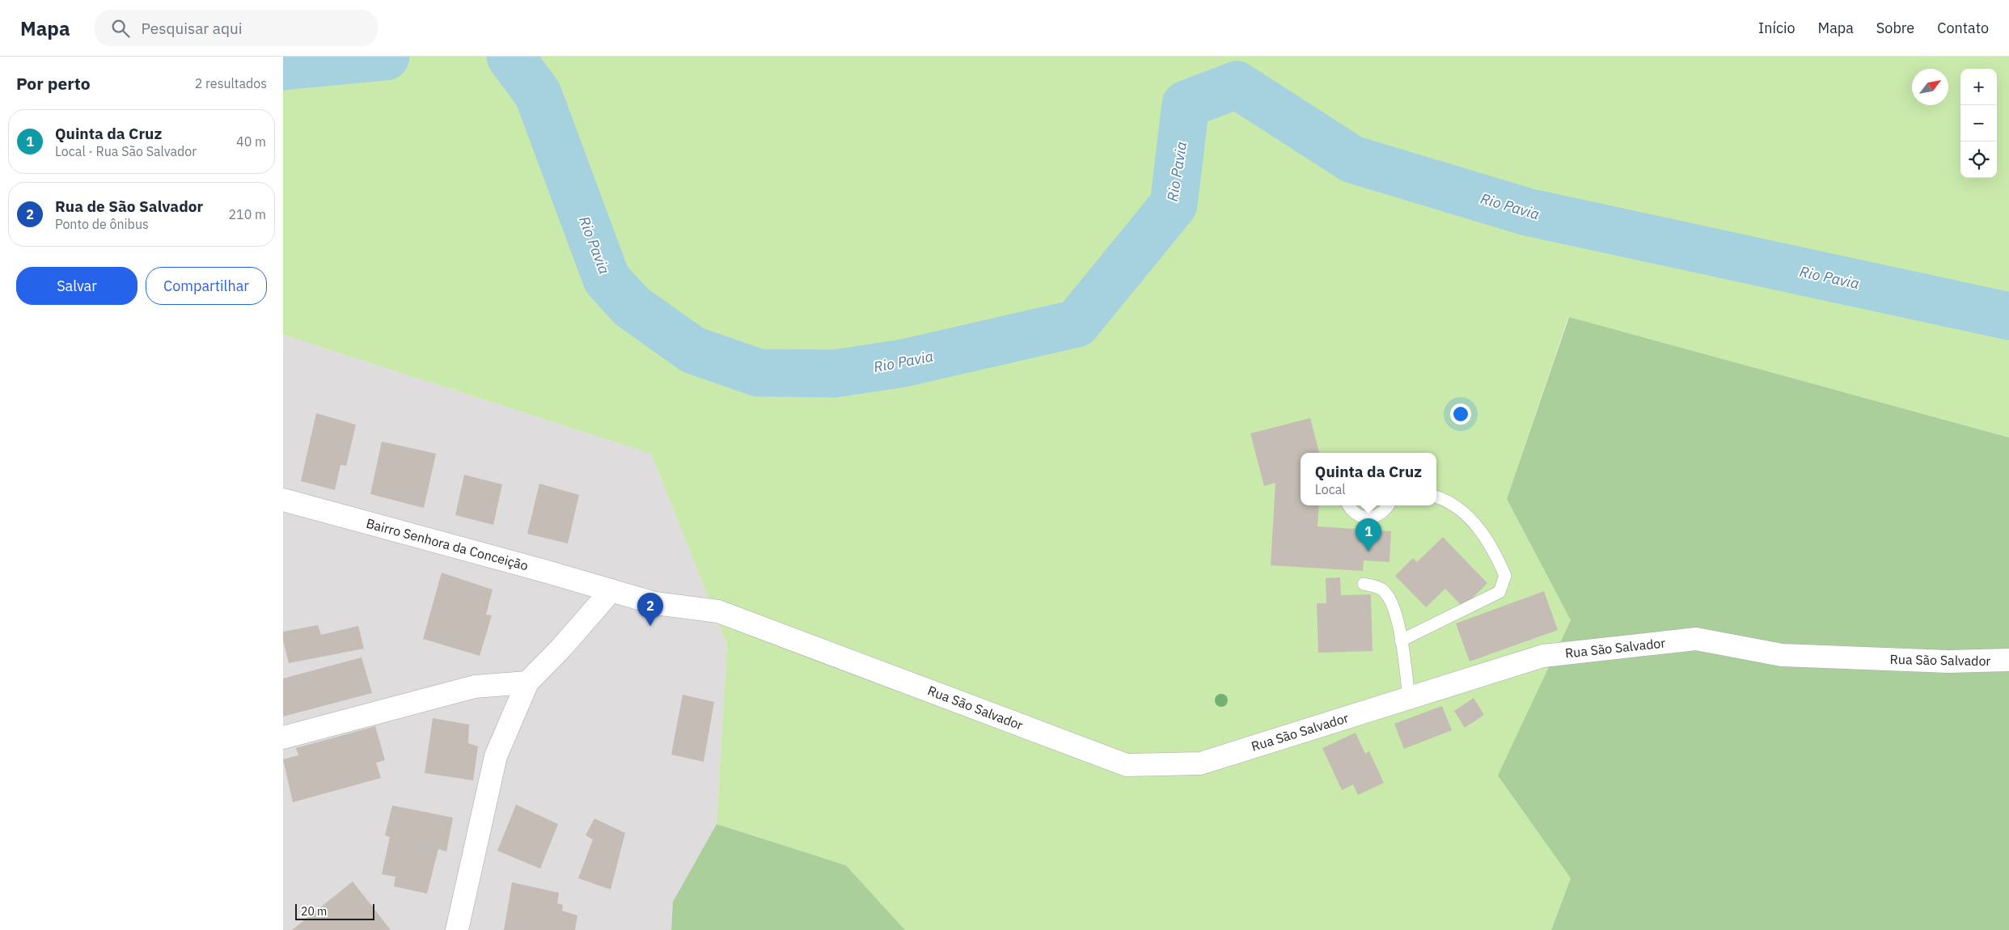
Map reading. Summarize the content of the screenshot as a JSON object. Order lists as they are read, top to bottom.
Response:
{
  "streets": {
    "street": ["Bairro Senhora da Conceição", "Rua São Salvador"]
  },
  "crossings": [
    ["Bairro Senhora da Conceição", "Rua São Salvador"]
  ],
  "water": ["Rio Pavia"],
  "scale_bar": "20 m",
  "north": "top right",
  "page": {
    "header": "Mapa",
    "search": "Pesquisar aqui",
    "nav": [
      "Início",
      "Mapa",
      "Sobre",
      "Contato"
    ],
    "heading": ["Por perto", "2 resultados"],
    "map_buttons": ["+", "−"],
    "list": [
      {
        "mark": "1",
        "name": "Quinta da Cruz",
        "note": "Local · Rua São Salvador",
        "value": "40 m"
      },
      {
        "mark": "2",
        "name": "Rua de São Salvador",
        "note": "Ponto de ônibus",
        "value": "210 m"
      }
    ],
    "buttons": ["Salvar", "Compartilhar"],
    "popup": ["Quinta da Cruz", "Local"],
    "pins": ["1", "2"],
    "scale": "20 m"
  }
}
